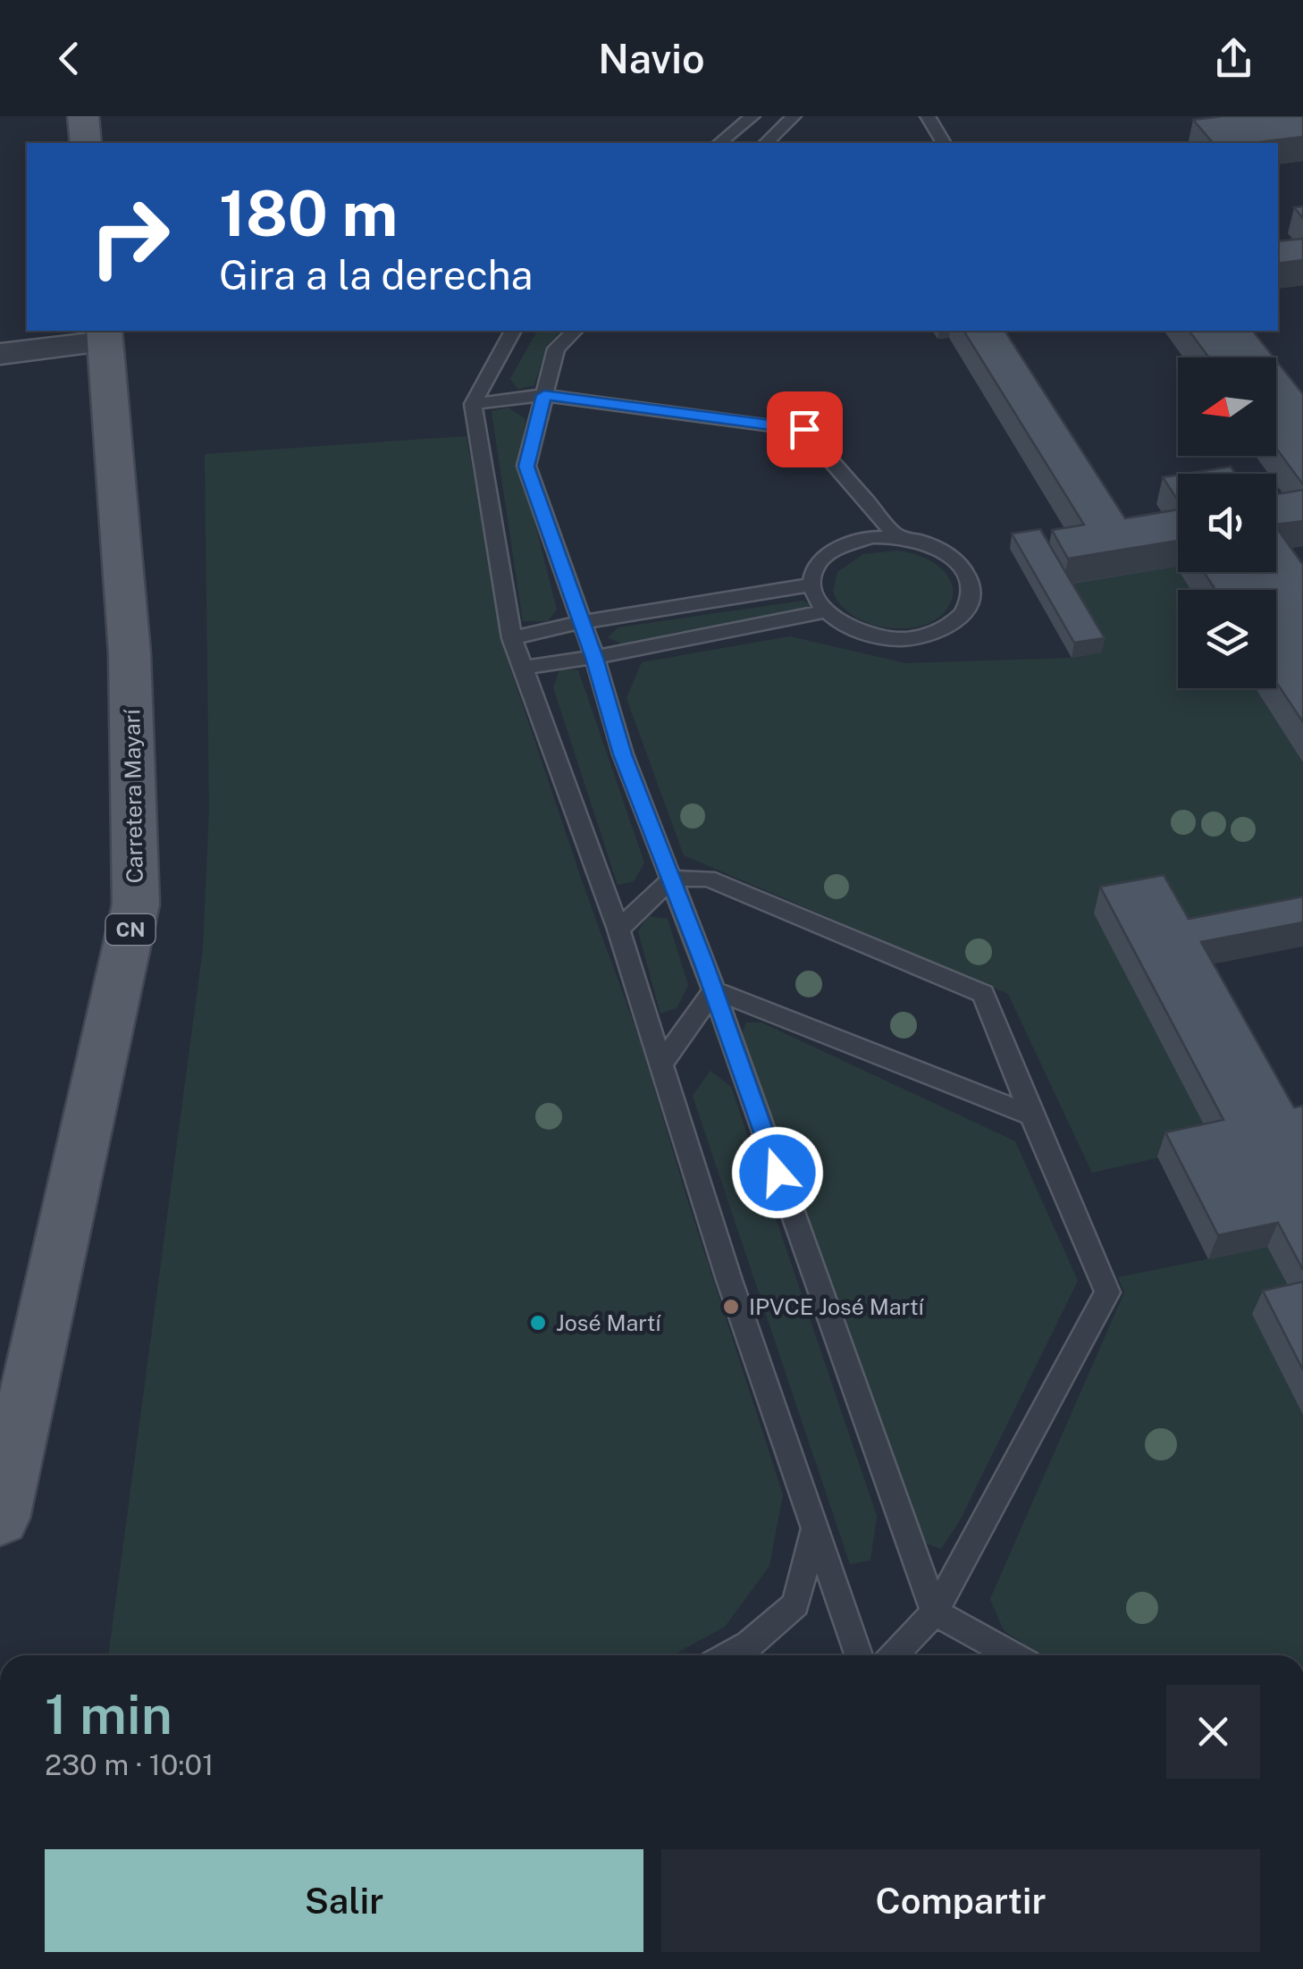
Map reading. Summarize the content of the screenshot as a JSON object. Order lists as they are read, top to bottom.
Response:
{
  "streets": {
    "main road": ["Carretera Mayarí", "CN"]
  },
  "places": ["IPVCE José Martí", "José Martí"],
  "north": "left",
  "page": {
    "header": "Navio",
    "turn": ["180 m", "Gira a la derecha"],
    "heading": ["1 min", "230 m · 10:01"],
    "buttons": ["Salir", "Compartir"]
  }
}
